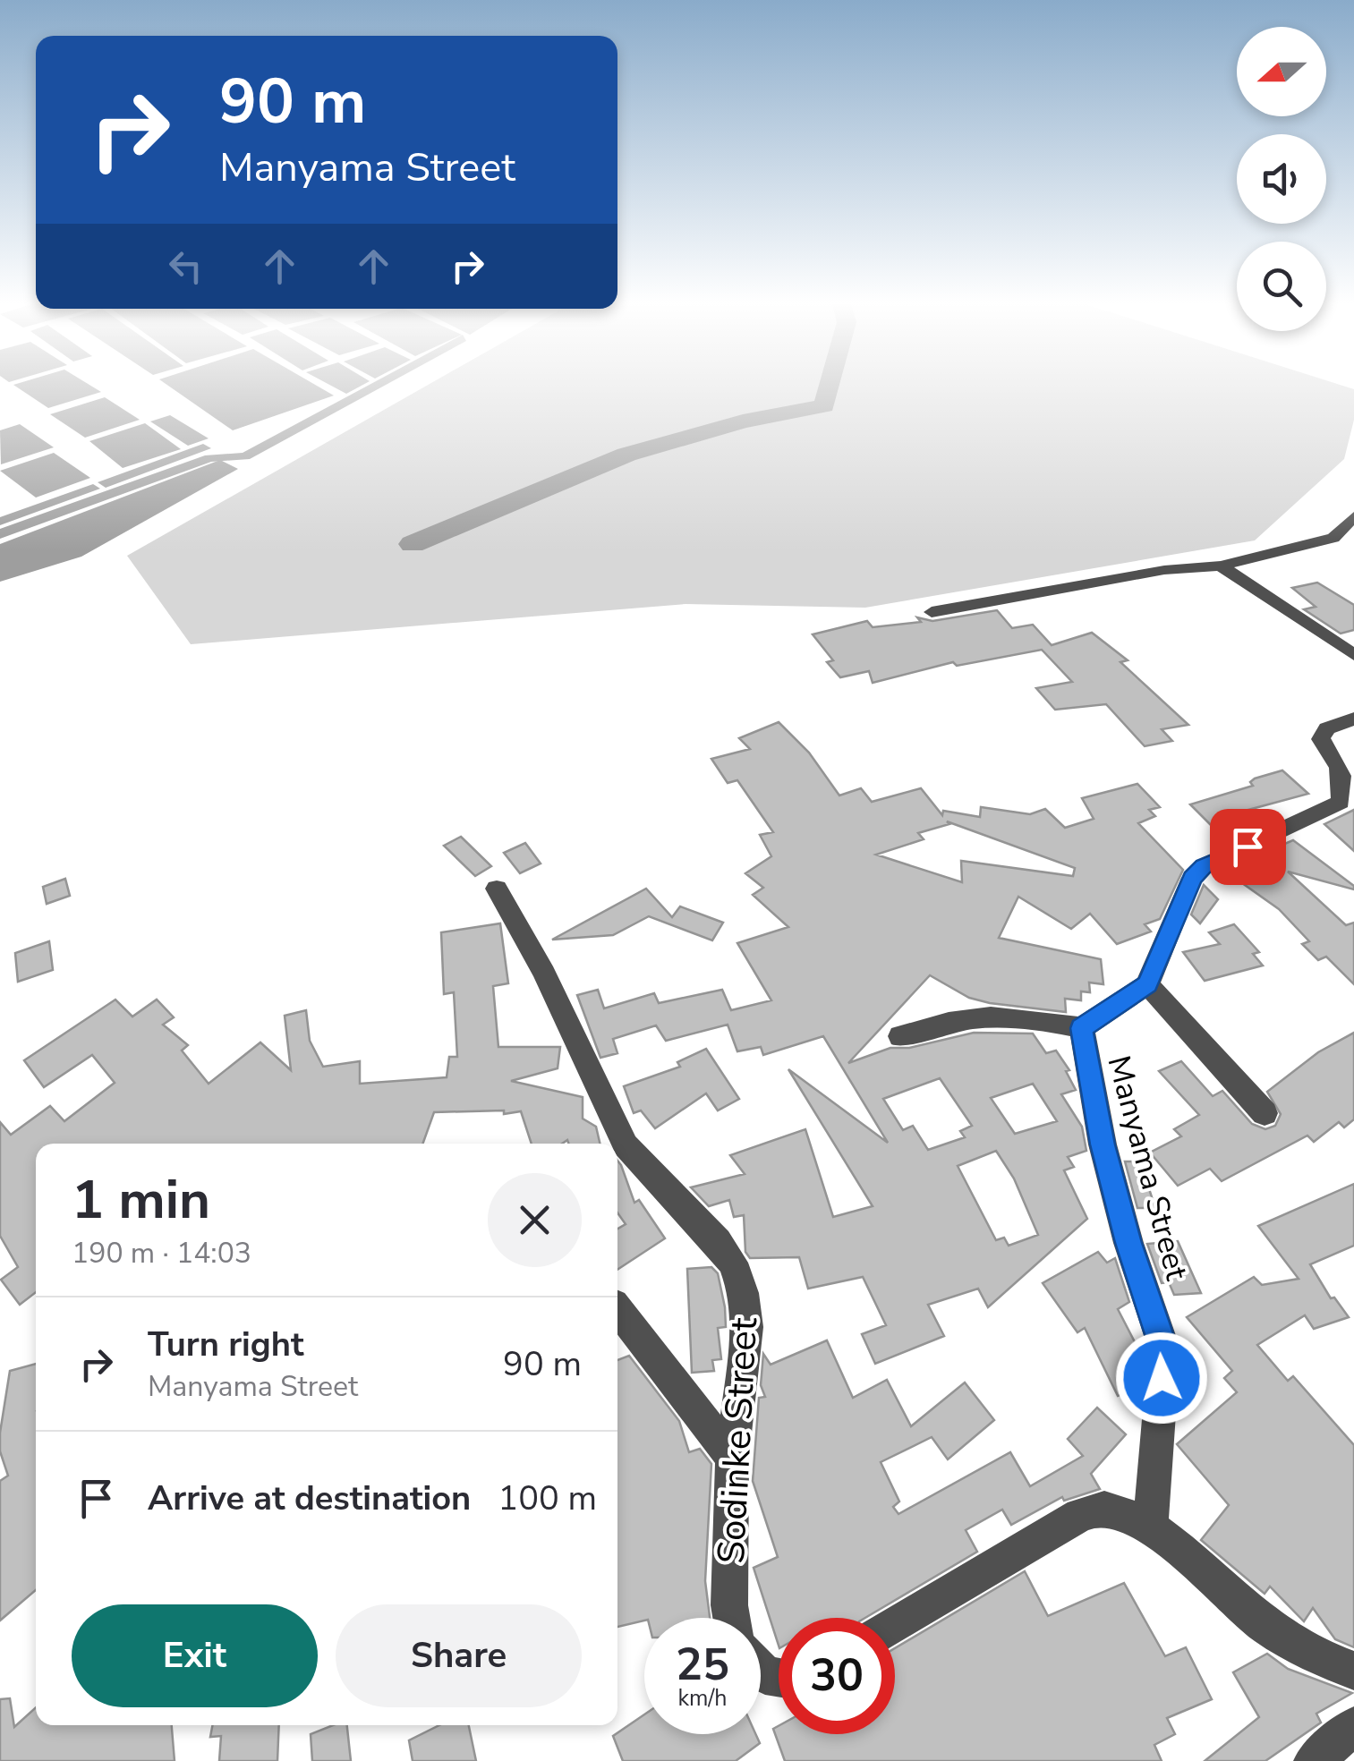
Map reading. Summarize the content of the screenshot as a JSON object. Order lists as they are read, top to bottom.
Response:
{
  "streets": {
    "street": ["Manyama Street", "Sodinke Street"]
  },
  "north": "left",
  "page": {
    "turn": ["90 m", "Manyama Street"],
    "heading": ["1 min", "190 m · 14:03"],
    "list": [
      {
        "name": "Turn right",
        "note": "Manyama Street",
        "value": "90 m"
      },
      {
        "name": "Arrive at destination",
        "value": "100 m"
      }
    ],
    "buttons": ["Exit", "Share"],
    "speed": "25 km/h",
    "limit": "30"
  }
}
